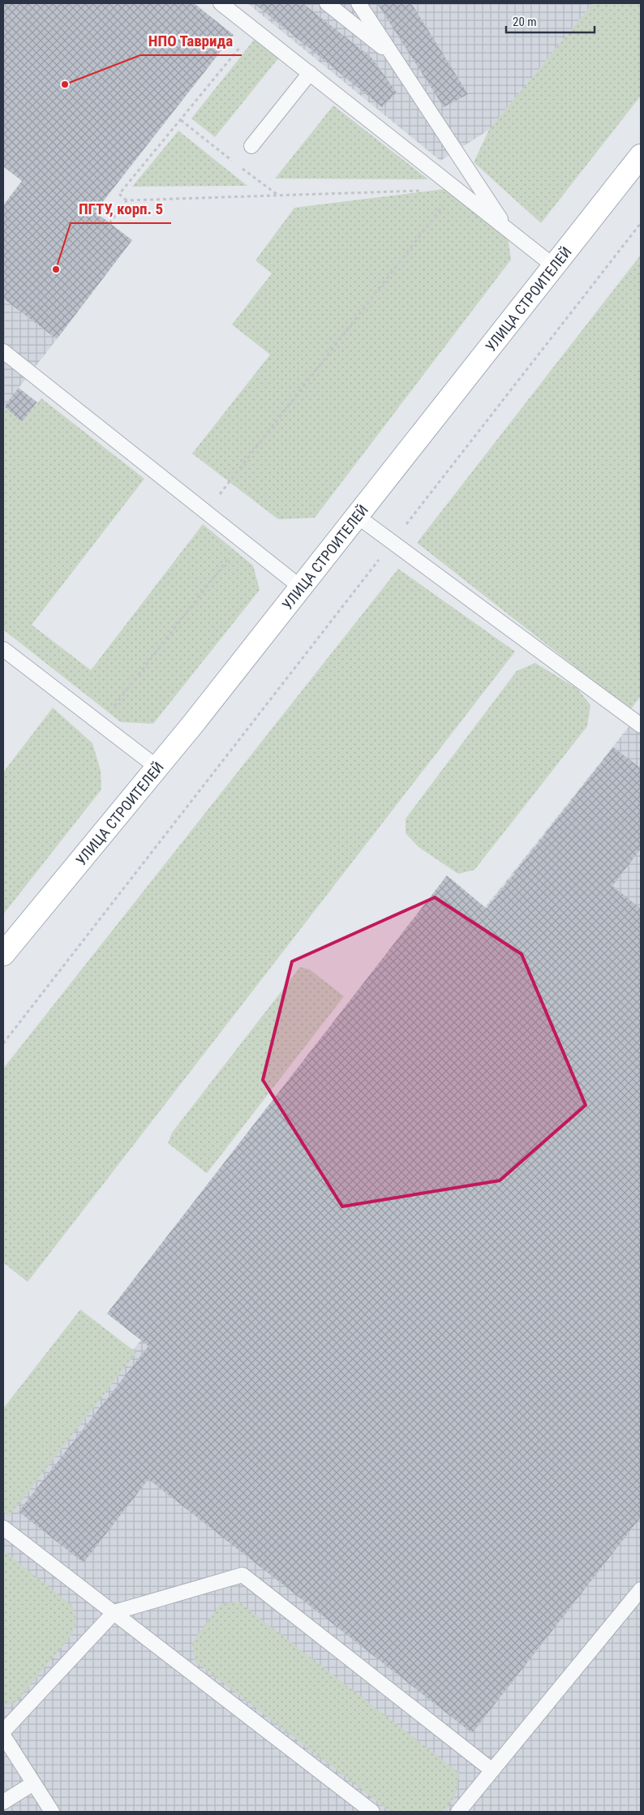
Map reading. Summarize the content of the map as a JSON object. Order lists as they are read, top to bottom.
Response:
{
  "streets": {
    "main road": ["УЛИЦА СТРОИТЕЛЕЙ"]
  },
  "places": ["НПО Таврида", "ПГТУ, корп. 5"],
  "scale_bar": "20 m"
}
